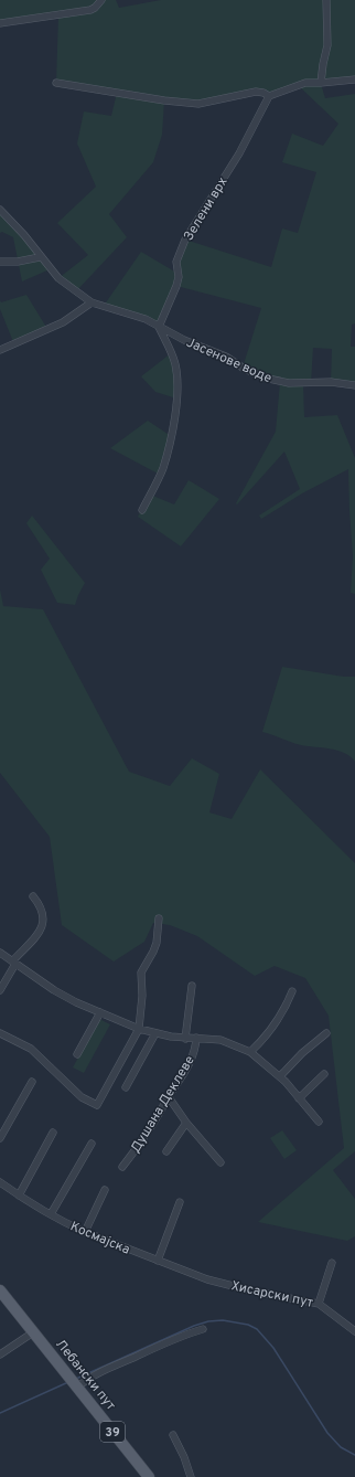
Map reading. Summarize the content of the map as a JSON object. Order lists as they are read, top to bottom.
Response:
{
  "streets": {
    "main road": ["Лебански пут", "39"],
    "street": [
      "Зелени врх",
      "Јасенове воде",
      "Душана Деклеве",
      "Космајска",
      "Хисарски пут"
    ]
  },
  "crossings": [
    ["Зелени врх", "Јасенове воде"],
    ["Космајска", "Хисарски пут"]
  ]
}
